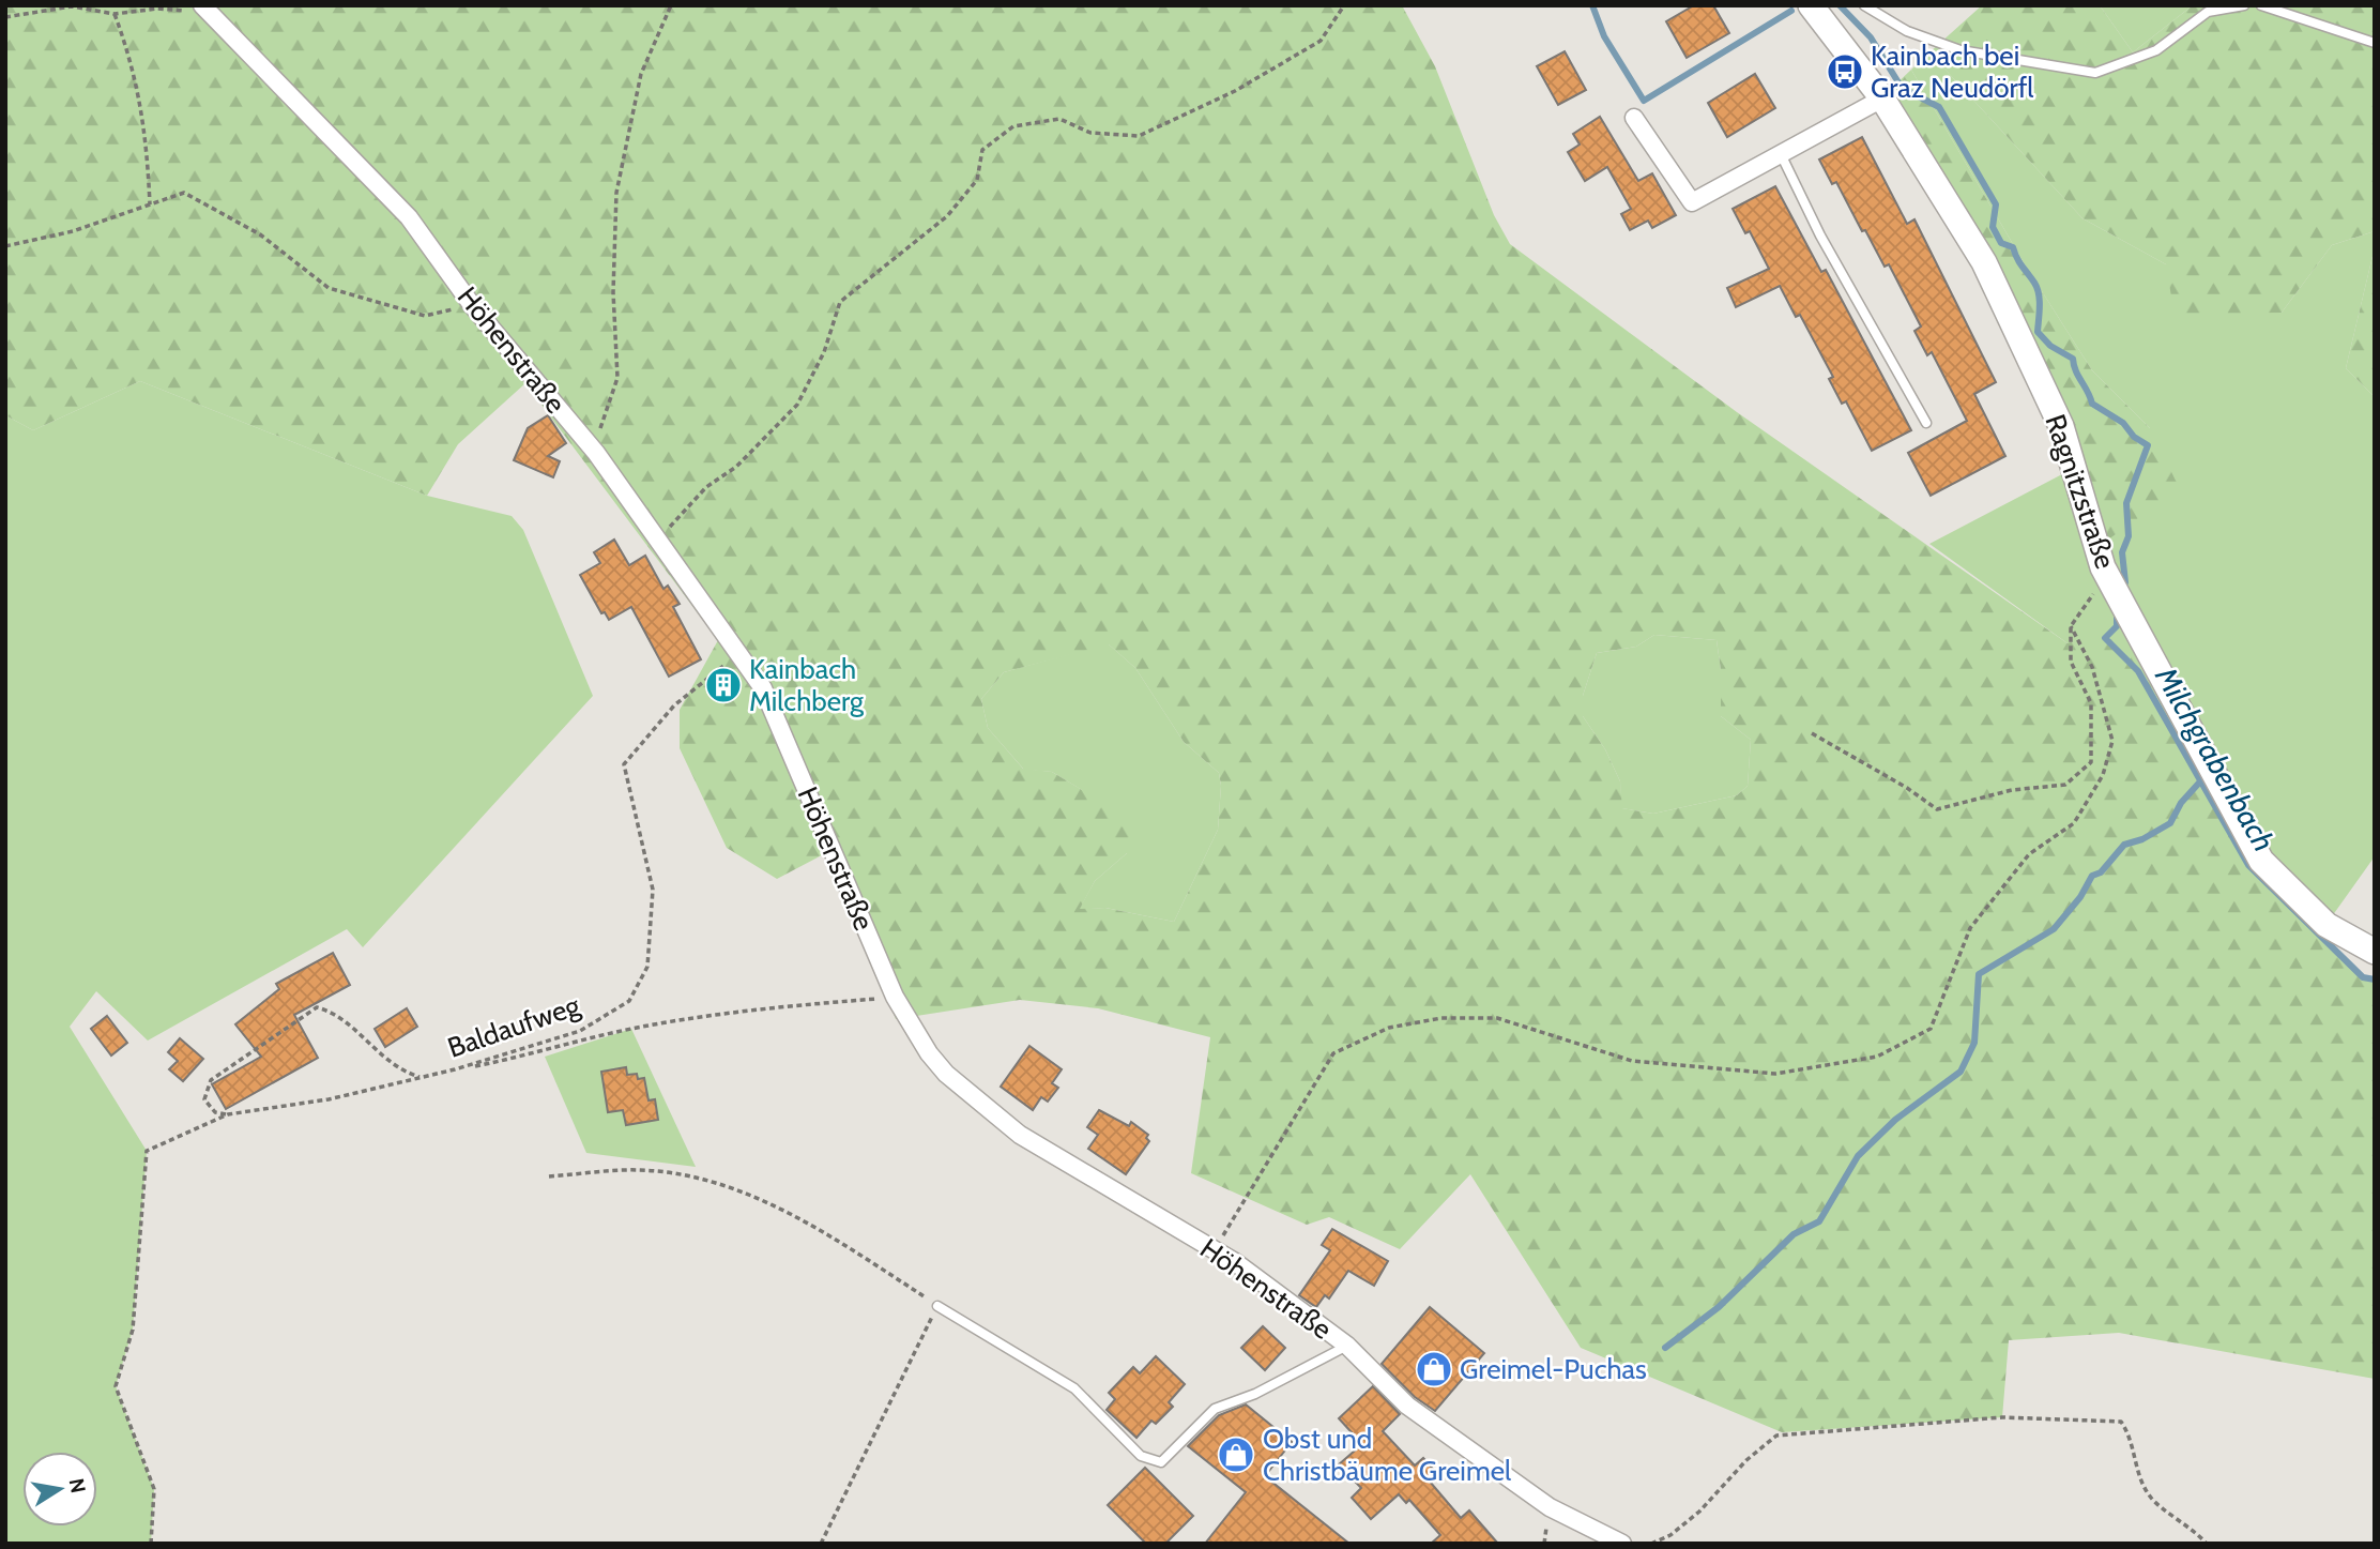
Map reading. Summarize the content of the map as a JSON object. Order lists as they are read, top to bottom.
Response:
{
  "streets": {
    "main road": ["Ragnitzstraße"],
    "street": ["Höhenstraße"],
    "path": ["Baldaufweg"]
  },
  "crossings": [
    ["Höhenstraße", "Baldaufweg"]
  ],
  "water": ["Milchgrabenbach"],
  "places": {
    "bus stop": ["Kainbach bei Graz Neudörfl"],
    "building": ["Kainbach Milchberg"],
    "shop": ["Greimel-Puchas", "Obst und Christbäume Greimel"]
  },
  "north": "right"
}
